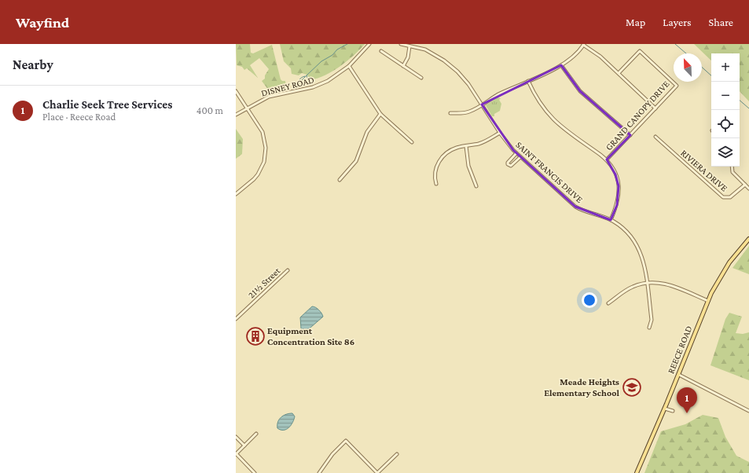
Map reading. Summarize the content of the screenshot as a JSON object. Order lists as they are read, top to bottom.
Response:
{
  "streets": {
    "main road": ["REECE ROAD"],
    "street": [
      "DISNEY ROAD",
      "GRAND CANOPY DRIVE",
      "RIVIERA DRIVE",
      "SAINT FRANCIS DRIVE",
      "21½ Street"
    ]
  },
  "places": {
    "building": ["Equipment Concentration Site 86"],
    "school or university": ["Meade Heights Elementary School"]
  },
  "north": "top left",
  "page": {
    "header": "Wayfind",
    "nav": ["Map", "Layers", "Share"],
    "heading": "Nearby",
    "map_buttons": ["+", "−"],
    "list": [
      {
        "mark": "1",
        "name": "Charlie Seek Tree Services",
        "note": "Place · Reece Road",
        "value": "400 m"
      }
    ],
    "pins": "1"
  }
}
